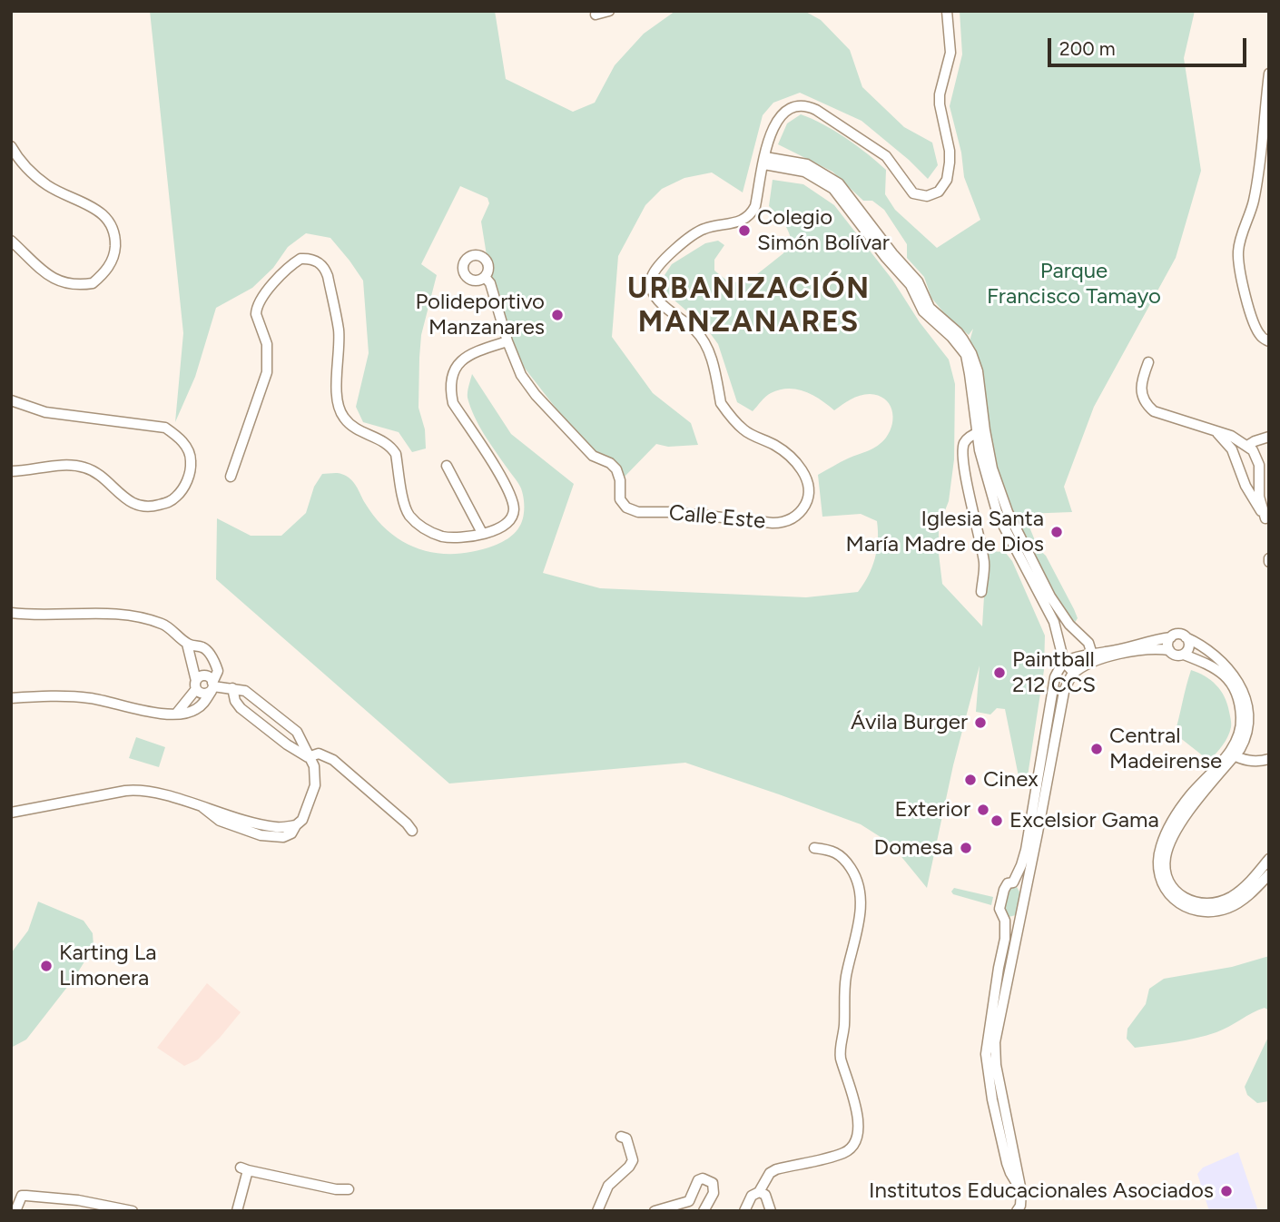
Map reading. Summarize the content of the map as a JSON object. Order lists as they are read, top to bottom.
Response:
{
  "streets": {
    "street": ["Calle Este"]
  },
  "districts": ["URBANIZACIÓN MANZANARES"],
  "parks": ["Parque Francisco Tamayo"],
  "places": [
    "Colegio Simón Bolívar",
    "Polideportivo Manzanares",
    "Iglesia Santa María Madre de Dios",
    "Paintball 212 CCS",
    "Ávila Burger",
    "Central Madeirense",
    "Cinex",
    "Exterior",
    "Excelsior Gama",
    "Domesa",
    "Karting La Limonera",
    "Institutos Educacionales Asociados"
  ],
  "scale_bar": "200 m"
}
